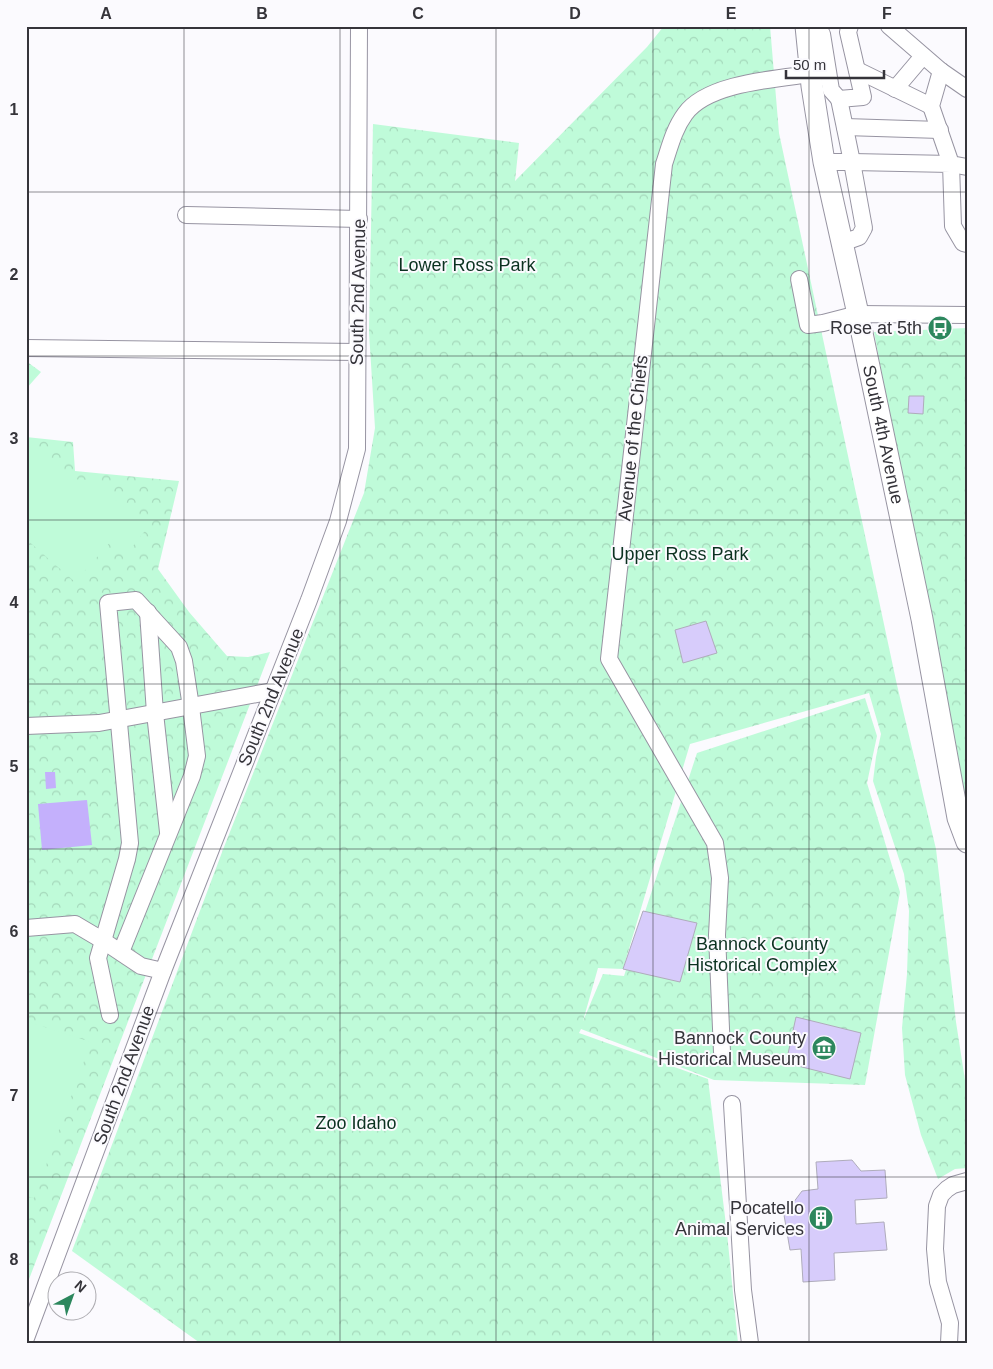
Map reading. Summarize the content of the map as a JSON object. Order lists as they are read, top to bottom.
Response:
{
  "streets": {
    "main road": ["South 4th Avenue"],
    "street": ["South 2nd Avenue", "Avenue of the Chiefs"]
  },
  "crossings": [
    ["South 4th Avenue", "Avenue of the Chiefs"]
  ],
  "parks": [
    "Lower Ross Park",
    "Upper Ross Park",
    "Bannock County Historical Complex",
    "Zoo Idaho"
  ],
  "places": {
    "bus stop": ["Rose at 5th"],
    "museum": ["Bannock County Historical Museum"],
    "building": ["Pocatello Animal Services"]
  },
  "scale_bar": "50 m",
  "north": "top right",
  "grid": {
    "columns": [
      "A",
      "B",
      "C",
      "D",
      "E",
      "F"
    ],
    "rows": [
      "1",
      "2",
      "3",
      "4",
      "5",
      "6",
      "7",
      "8"
    ]
  }
}
